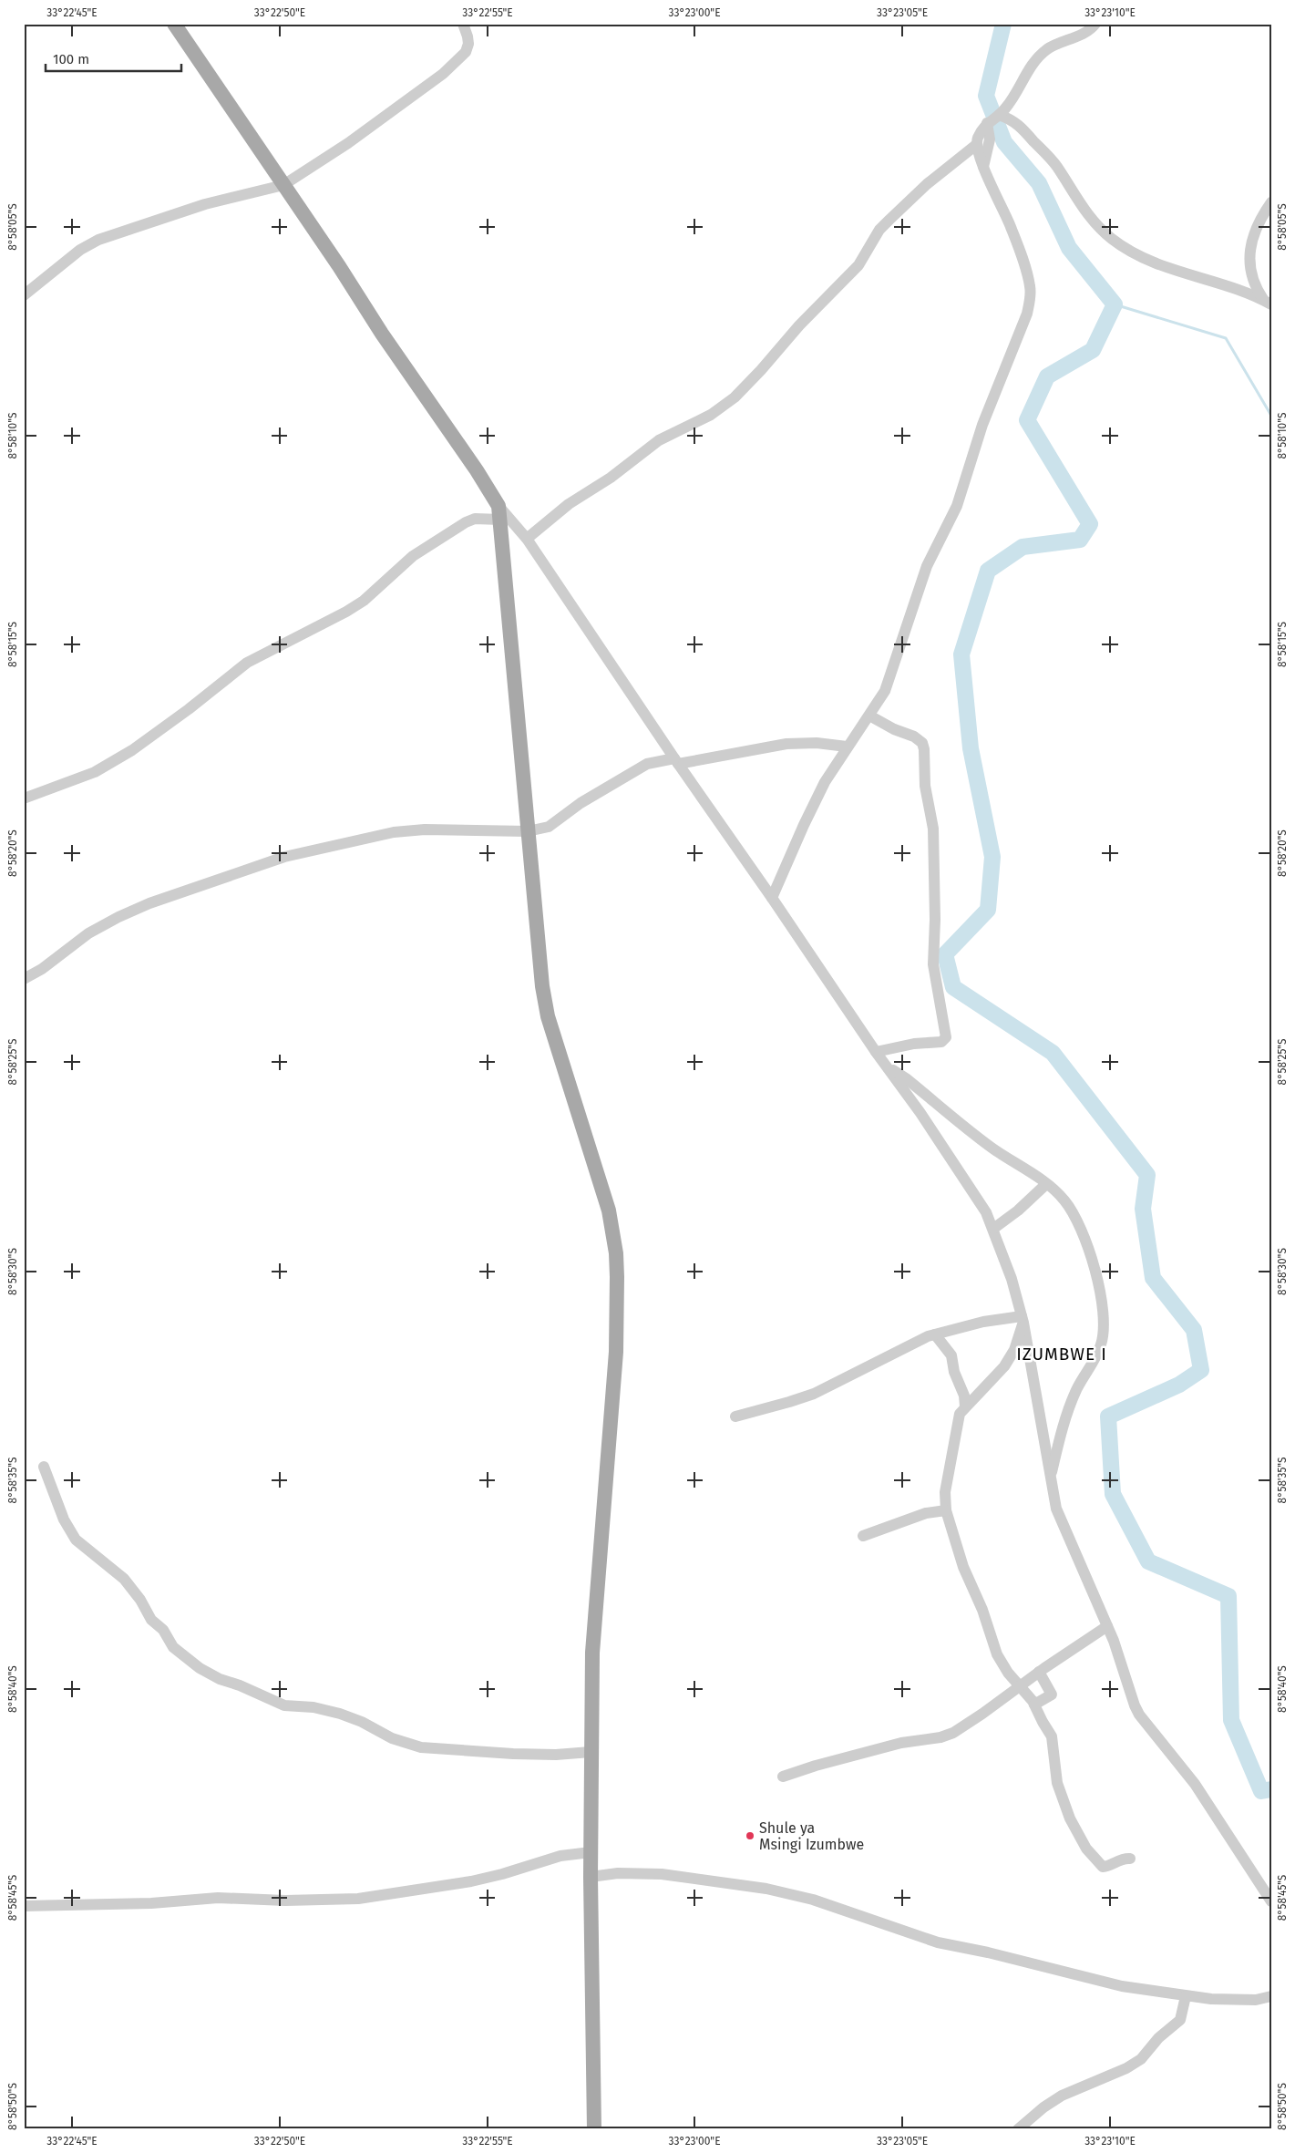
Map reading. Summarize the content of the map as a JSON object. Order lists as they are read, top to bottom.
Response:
{
  "districts": ["IZUMBWE I"],
  "places": ["Shule ya Msingi Izumbwe"],
  "scale_bar": "100 m",
  "coordinates": [
    "33°22'45\"E",
    "33°22'50\"E",
    "33°22'55\"E",
    "33°23'00\"E",
    "33°23'05\"E",
    "33°23'10\"E",
    "8°58'05\"S",
    "8°58'10\"S",
    "8°58'15\"S",
    "8°58'20\"S",
    "8°58'25\"S",
    "8°58'30\"S",
    "8°58'35\"S",
    "8°58'40\"S",
    "8°58'45\"S",
    "8°58'50\"S"
  ]
}
